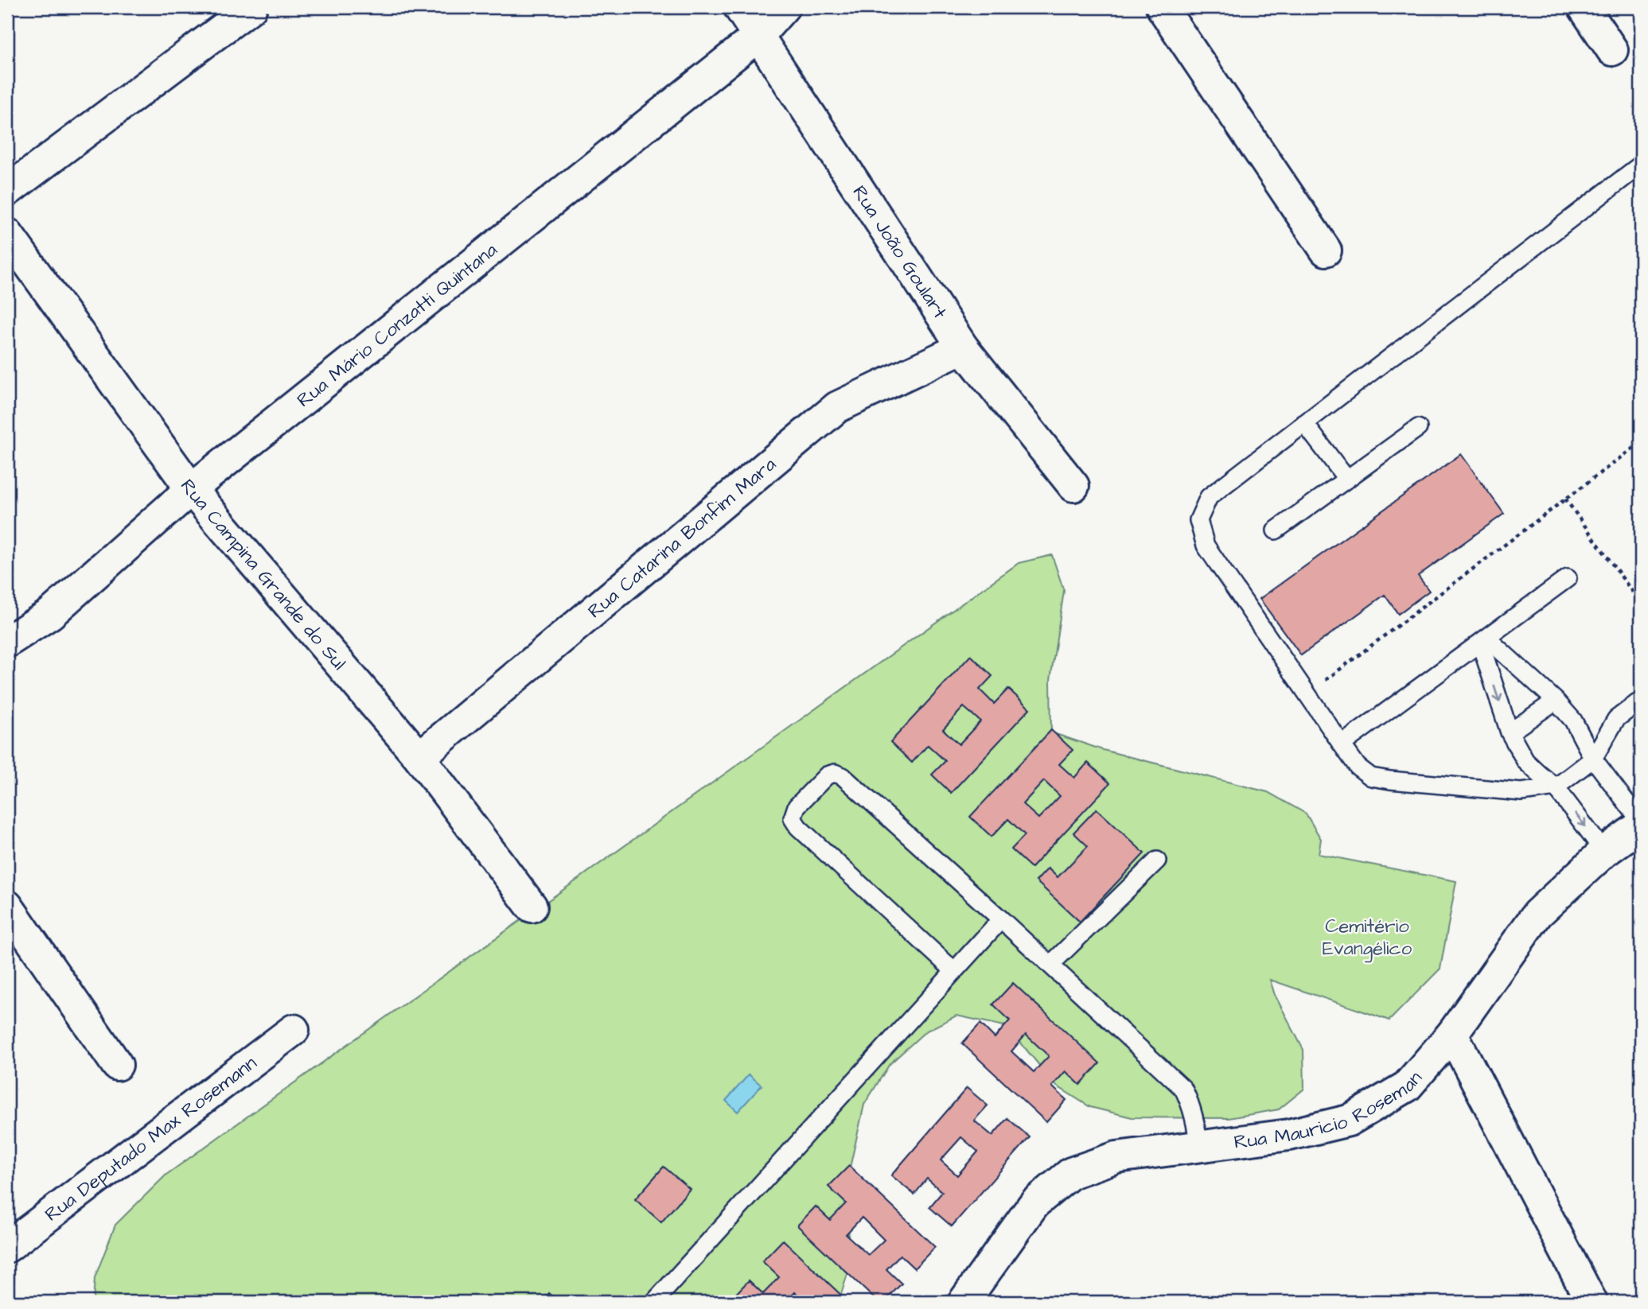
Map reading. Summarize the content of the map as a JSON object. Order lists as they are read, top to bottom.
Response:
{
  "streets": {
    "street": [
      "Rua João Goulart",
      "Rua Mário Conzatti Quintana",
      "Rua Catarina Bonfim Mara",
      "Rua Campina Grande do Sul",
      "Rua Mauricio Roseman",
      "Rua Deputado Max Rosemann"
    ]
  },
  "crossings": [
    ["Rua João Goulart", "Rua Mário Conzatti Quintana"],
    ["Rua João Goulart", "Rua Catarina Bonfim Mara"],
    ["Rua Mário Conzatti Quintana", "Rua Campina Grande do Sul"],
    ["Rua Catarina Bonfim Mara", "Rua Campina Grande do Sul"]
  ],
  "parks": ["Cemitério Evangélico"]
}
